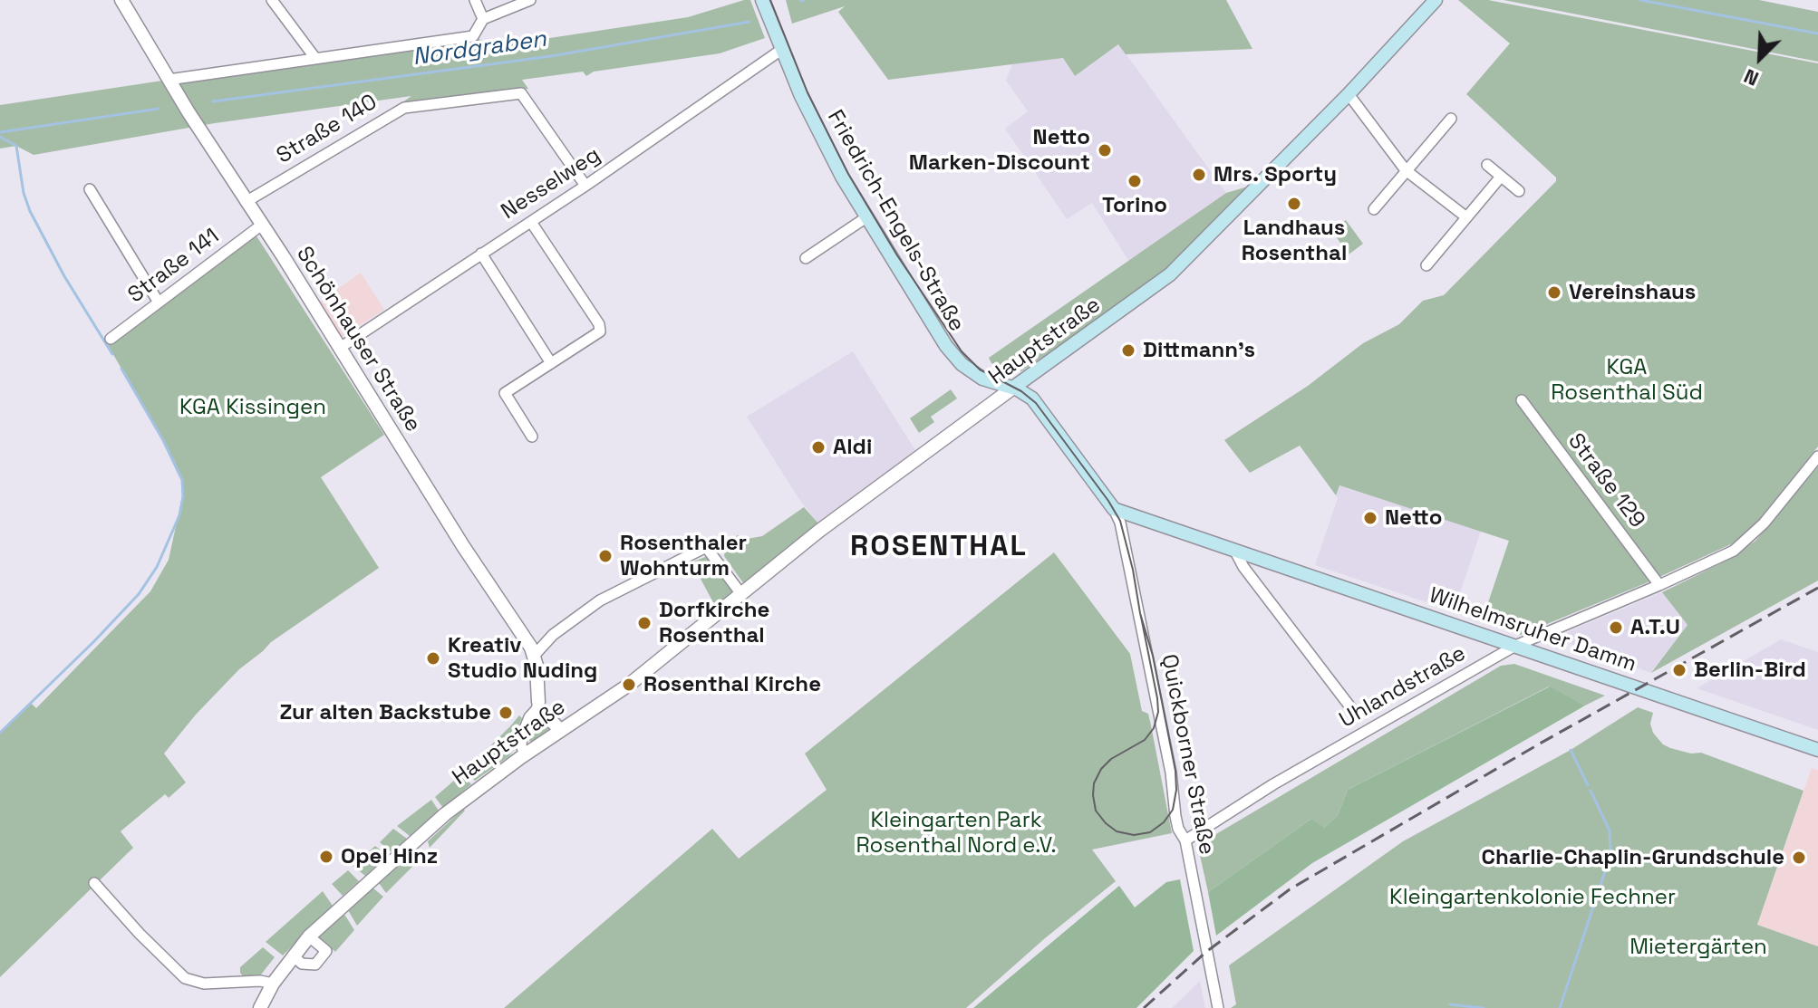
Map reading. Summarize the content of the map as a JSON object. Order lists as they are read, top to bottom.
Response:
{
  "streets": {
    "main road": ["Friedrich-Engels-Straße", "Hauptstraße", "Wilhelmsruher Damm"],
    "street": [
      "Straße 140",
      "Nesselweg",
      "Straße 141",
      "Schönhauser Straße",
      "Straße 129",
      "Uhlandstraße",
      "Quickborner Straße"
    ]
  },
  "crossings": [
    ["Straße 140", "Nesselweg"],
    ["Straße 140", "Schönhauser Straße"],
    ["Nesselweg", "Friedrich-Engels-Straße"],
    ["Nesselweg", "Schönhauser Straße"],
    ["Friedrich-Engels-Straße", "Hauptstraße"],
    ["Straße 141", "Schönhauser Straße"],
    ["Straße 129", "Uhlandstraße"],
    ["Wilhelmsruher Damm", "Uhlandstraße"],
    ["Wilhelmsruher Damm", "Quickborner Straße"],
    ["Uhlandstraße", "Quickborner Straße"]
  ],
  "districts": ["ROSENTHAL"],
  "water": ["Nordgraben"],
  "parks": [
    "KGA Rosenthal Süd",
    "KGA Kissingen",
    "Kleingarten Park Rosenthal Nord e.V.",
    "Kleingartenkolonie Fechner",
    "Mietergärten"
  ],
  "places": [
    "Netto Marken-Discount",
    "Mrs. Sporty",
    "Torino",
    "Landhaus Rosenthal",
    "Vereinshaus",
    "Dittmann's",
    "Aldi",
    "Netto",
    "Rosenthaler Wohnturm",
    "Dorfkirche Rosenthal",
    "A.T.U",
    "Kreativ Studio Nuding",
    "Berlin-Bird",
    "Rosenthal Kirche",
    "Zur alten Backstube",
    "Opel Hinz",
    "Charlie-Chaplin-Grundschule"
  ],
  "north": "bottom left"
}
